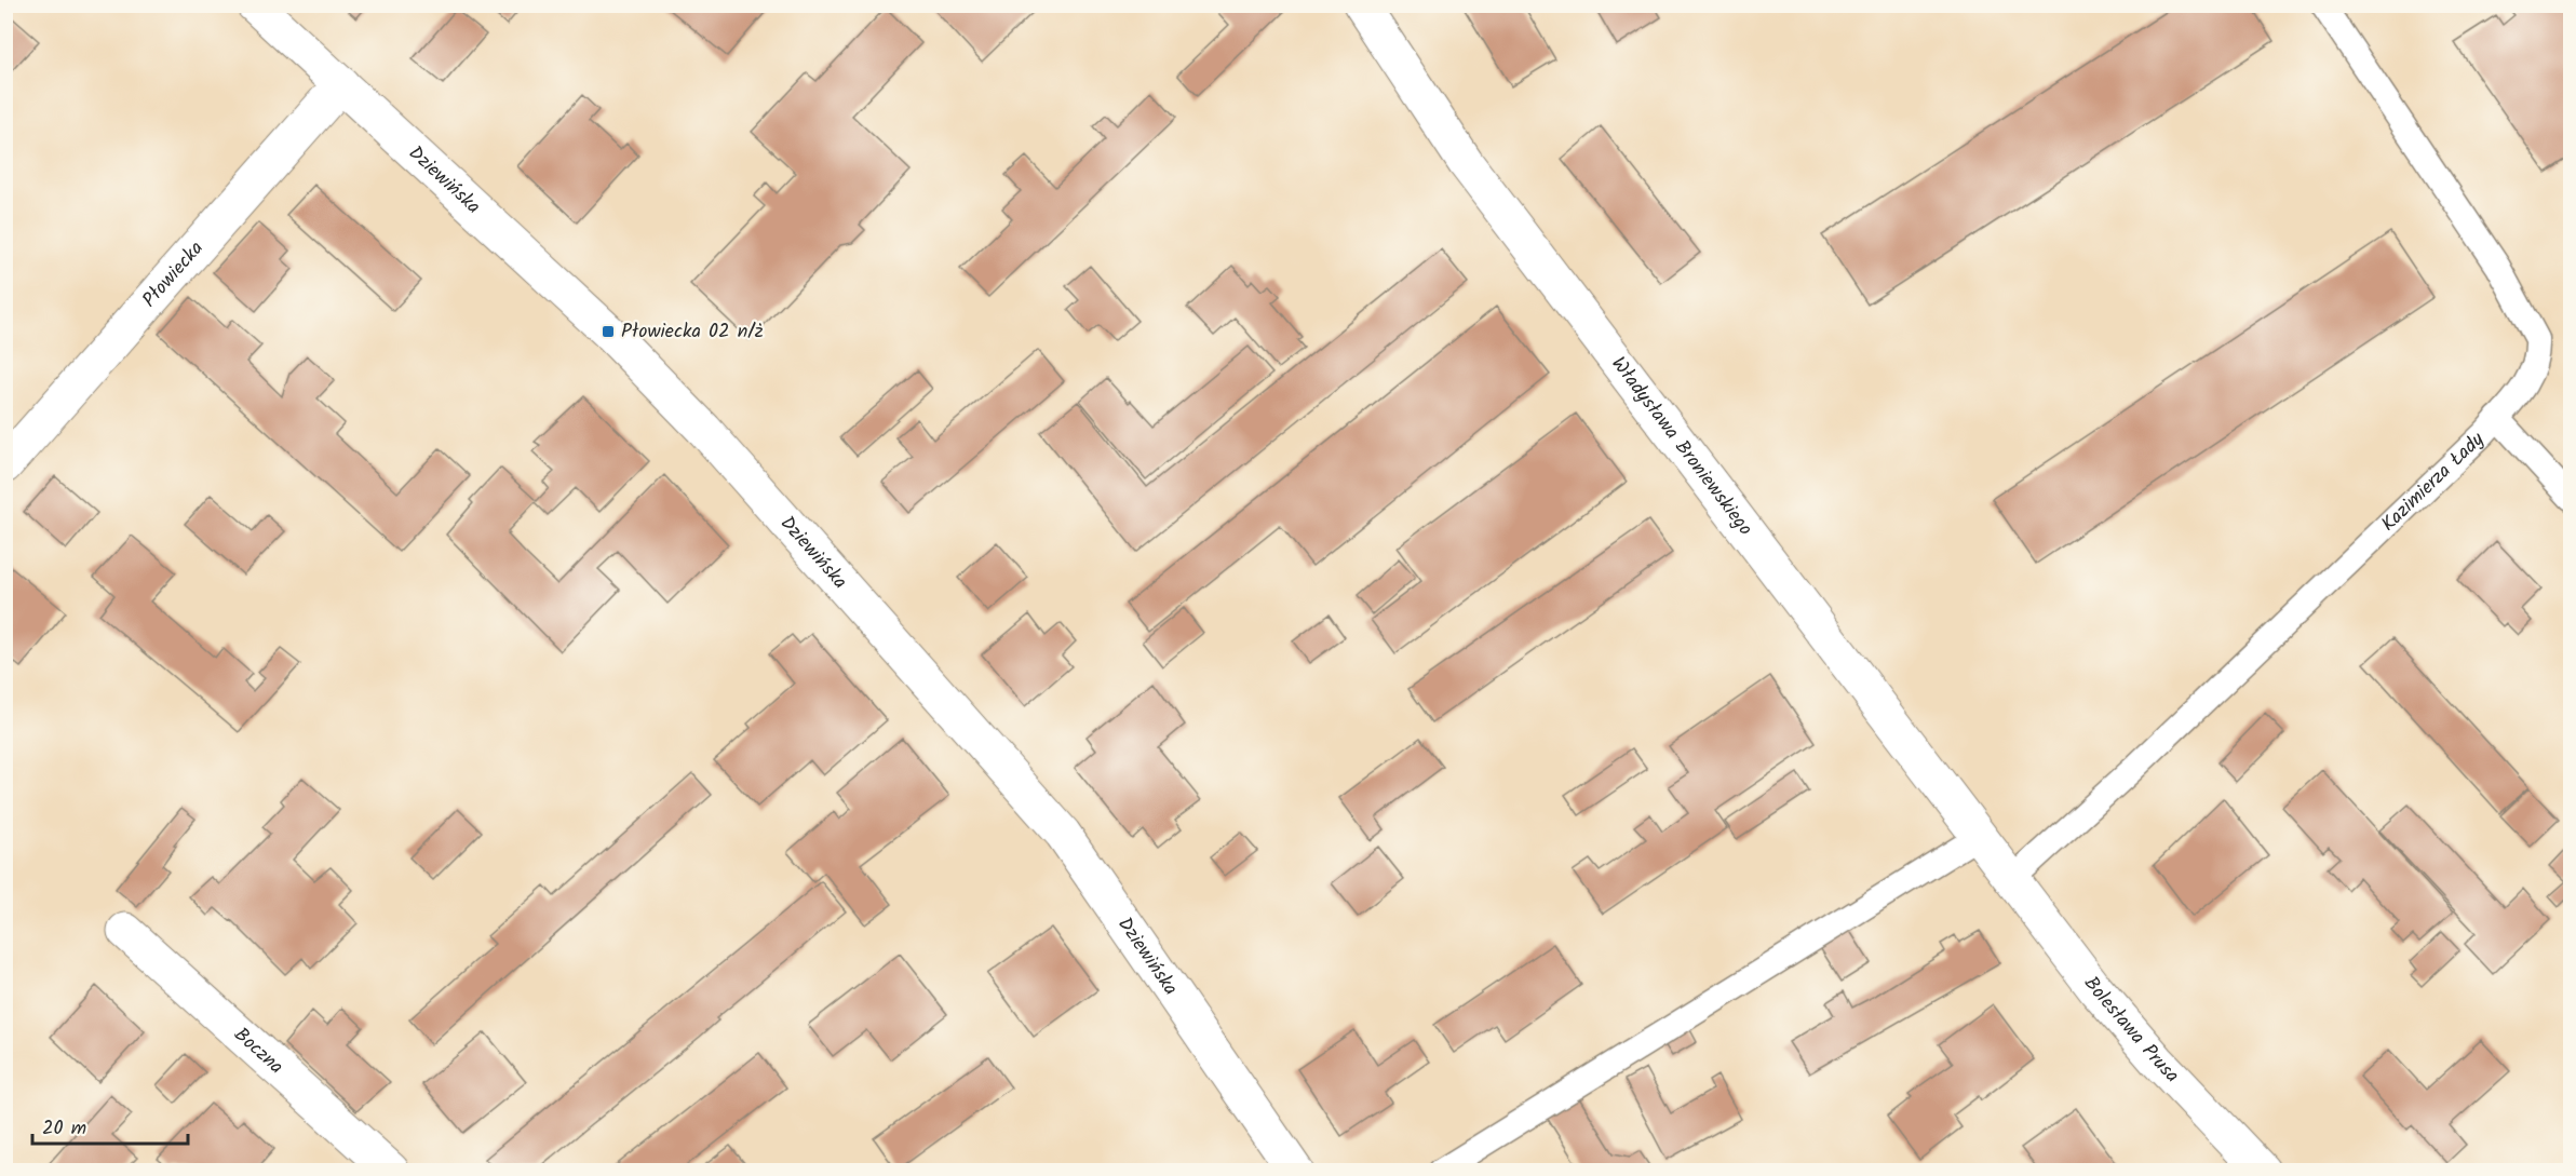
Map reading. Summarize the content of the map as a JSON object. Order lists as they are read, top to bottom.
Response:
{
  "streets": {
    "street": [
      "Dziewińska",
      "Płowiecka",
      "Władysława Broniewskiego",
      "Bolesława Prusa",
      "Boczna"
    ],
    "lane": ["Kazimierza Łady"]
  },
  "crossings": [
    ["Dziewińska", "Płowiecka"],
    ["Władysława Broniewskiego", "Kazimierza Łady"],
    ["Władysława Broniewskiego", "Bolesława Prusa"],
    ["Kazimierza Łady", "Bolesława Prusa"]
  ],
  "places": {
    "transit": ["Płowiecka 02 n/ż"]
  },
  "scale_bar": "20 m"
}
